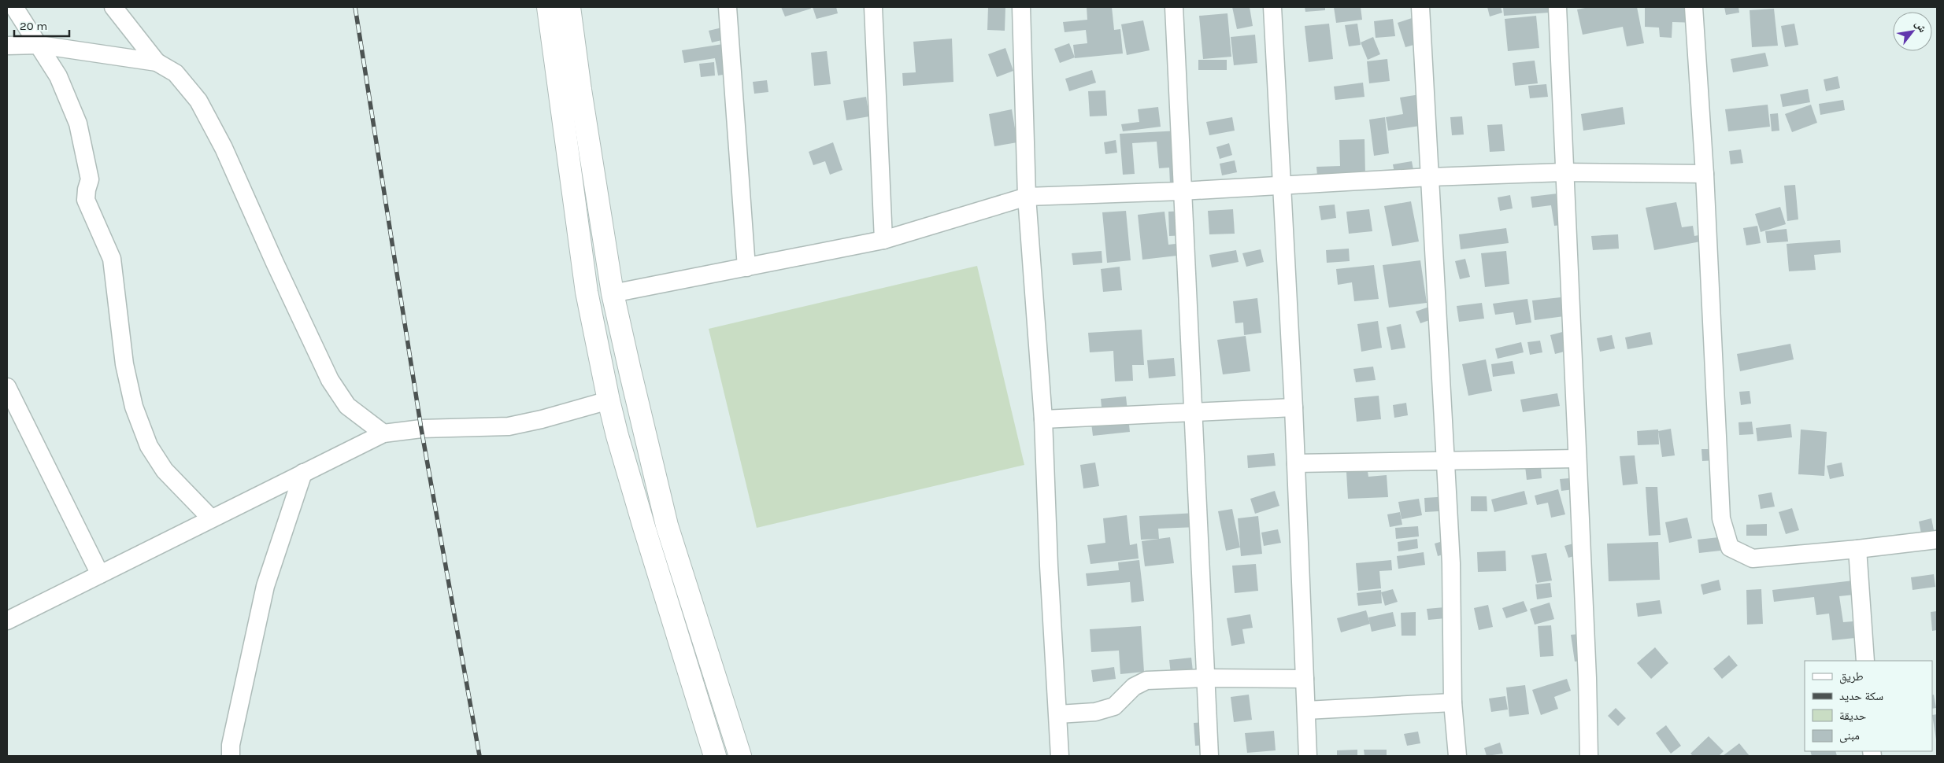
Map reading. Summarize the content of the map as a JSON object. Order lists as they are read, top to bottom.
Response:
{
  "legend": [
    "طريق",
    "سكة حديد",
    "حديقة",
    "مبنى"
  ],
  "scale_bar": "20 m",
  "north": "top right"
}
